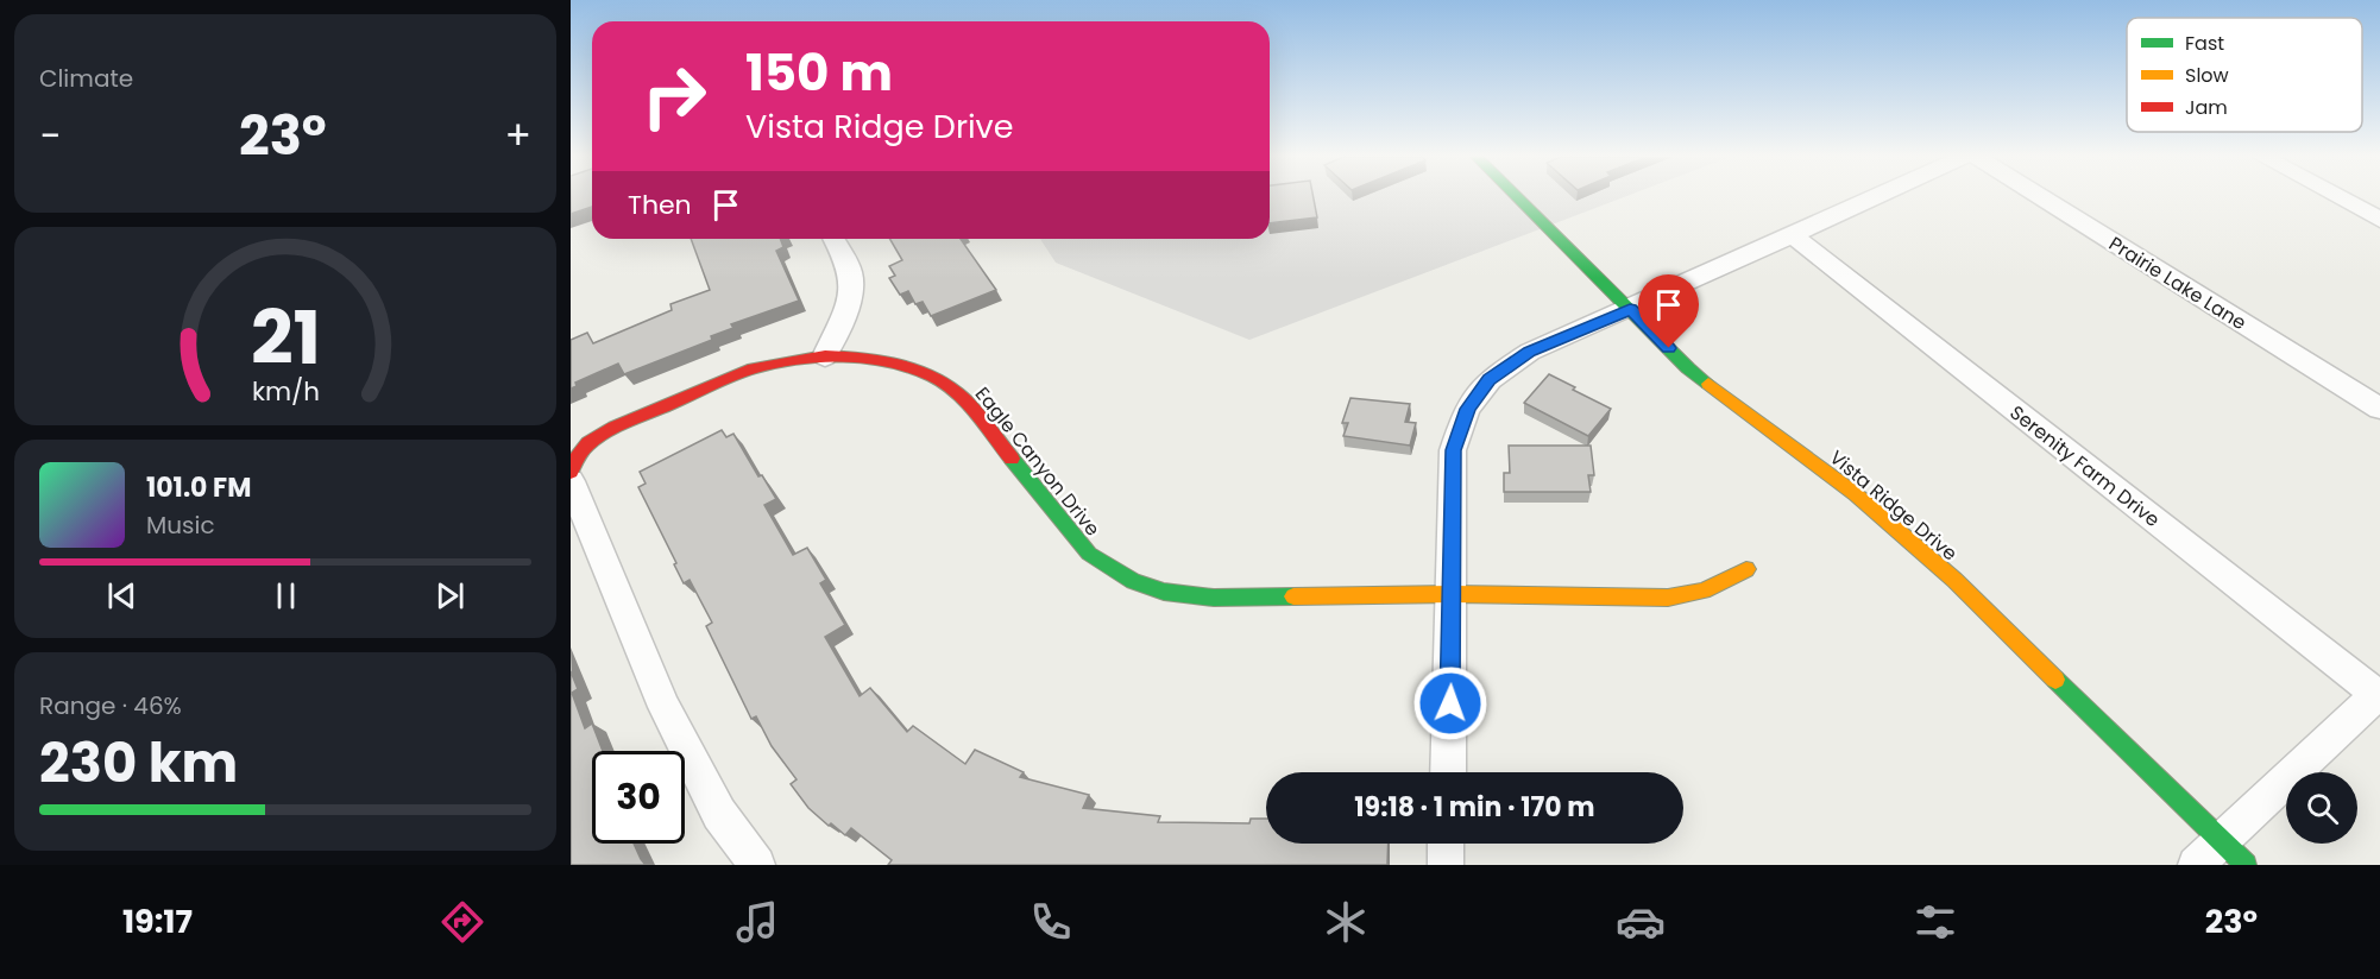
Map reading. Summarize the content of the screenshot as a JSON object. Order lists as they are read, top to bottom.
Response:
{
  "streets": {
    "street": [
      "Prairie Lake Lane",
      "Eagle Canyon Drive",
      "Serenity Farm Drive",
      "Vista Ridge Drive"
    ]
  },
  "legend": ["Fast", "Slow", "Jam"],
  "page": {
    "tile": [
      "Climate",
      ["Range · 46%", "230 km"]
    ],
    "turn": ["150 m", "Vista Ridge Drive"],
    "heat": ["−", "23°", "+"],
    "then": "Then",
    "song": ["101.0 FM", "Music"],
    "limit": "30",
    "trip": "19:18 · 1 min · 170 m",
    "tabs": ["19:17", "23°"],
    "gauge": ["21", "km/h"]
  }
}
